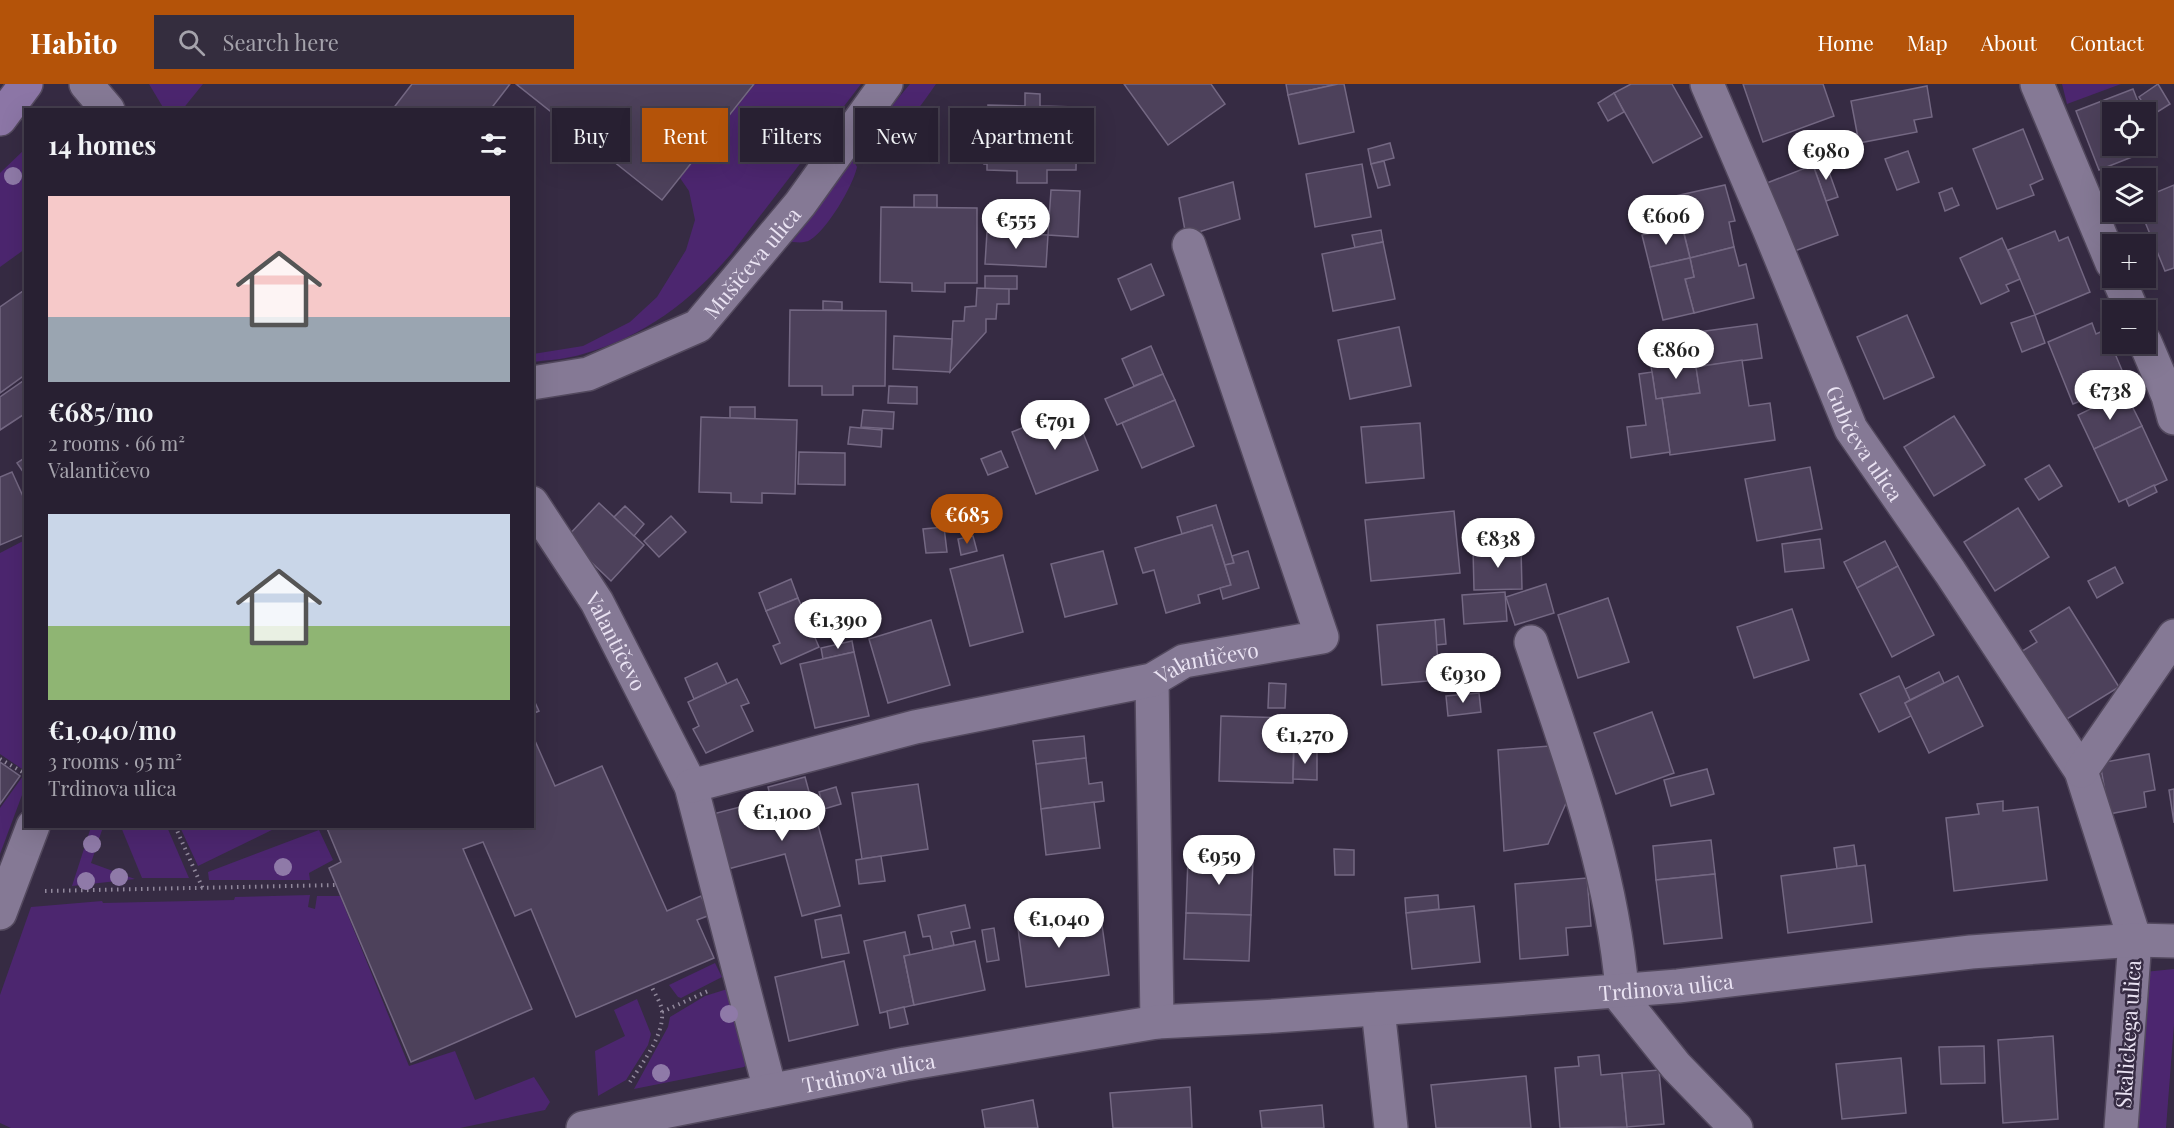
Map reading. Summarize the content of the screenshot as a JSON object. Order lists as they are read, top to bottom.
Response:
{
  "streets": {
    "street": [
      "Mušičeva ulica",
      "Gubčeva ulica",
      "Valantičevo",
      "Trdinova ulica",
      "Skalickega ulica"
    ]
  },
  "crossings": [
    ["Gubčeva ulica", "Trdinova ulica"],
    ["Gubčeva ulica", "Skalickega ulica"],
    ["Valantičevo", "Trdinova ulica"],
    ["Trdinova ulica", "Skalickega ulica"]
  ],
  "page": {
    "header": "Habito",
    "search": "Search here",
    "nav": [
      "Home",
      "Map",
      "About",
      "Contact"
    ],
    "map_buttons": ["+", "−"],
    "chip": [
      "Buy",
      "Rent",
      "Filters",
      "New",
      "Apartment"
    ],
    "heading": "14 homes",
    "price": [
      "€980",
      "€606",
      "€555",
      "€860",
      "€738",
      "€791",
      "€685",
      "€838",
      "€1,390",
      "€930",
      "€1,270",
      "€1,100",
      "€959",
      "€1,040"
    ],
    "list": [
      {
        "name": "€685/mo",
        "note": "2 rooms · 66 m² · Valantičevo"
      },
      {
        "name": "€1,040/mo",
        "note": "3 rooms · 95 m² · Trdinova ulica"
      }
    ]
  }
}
